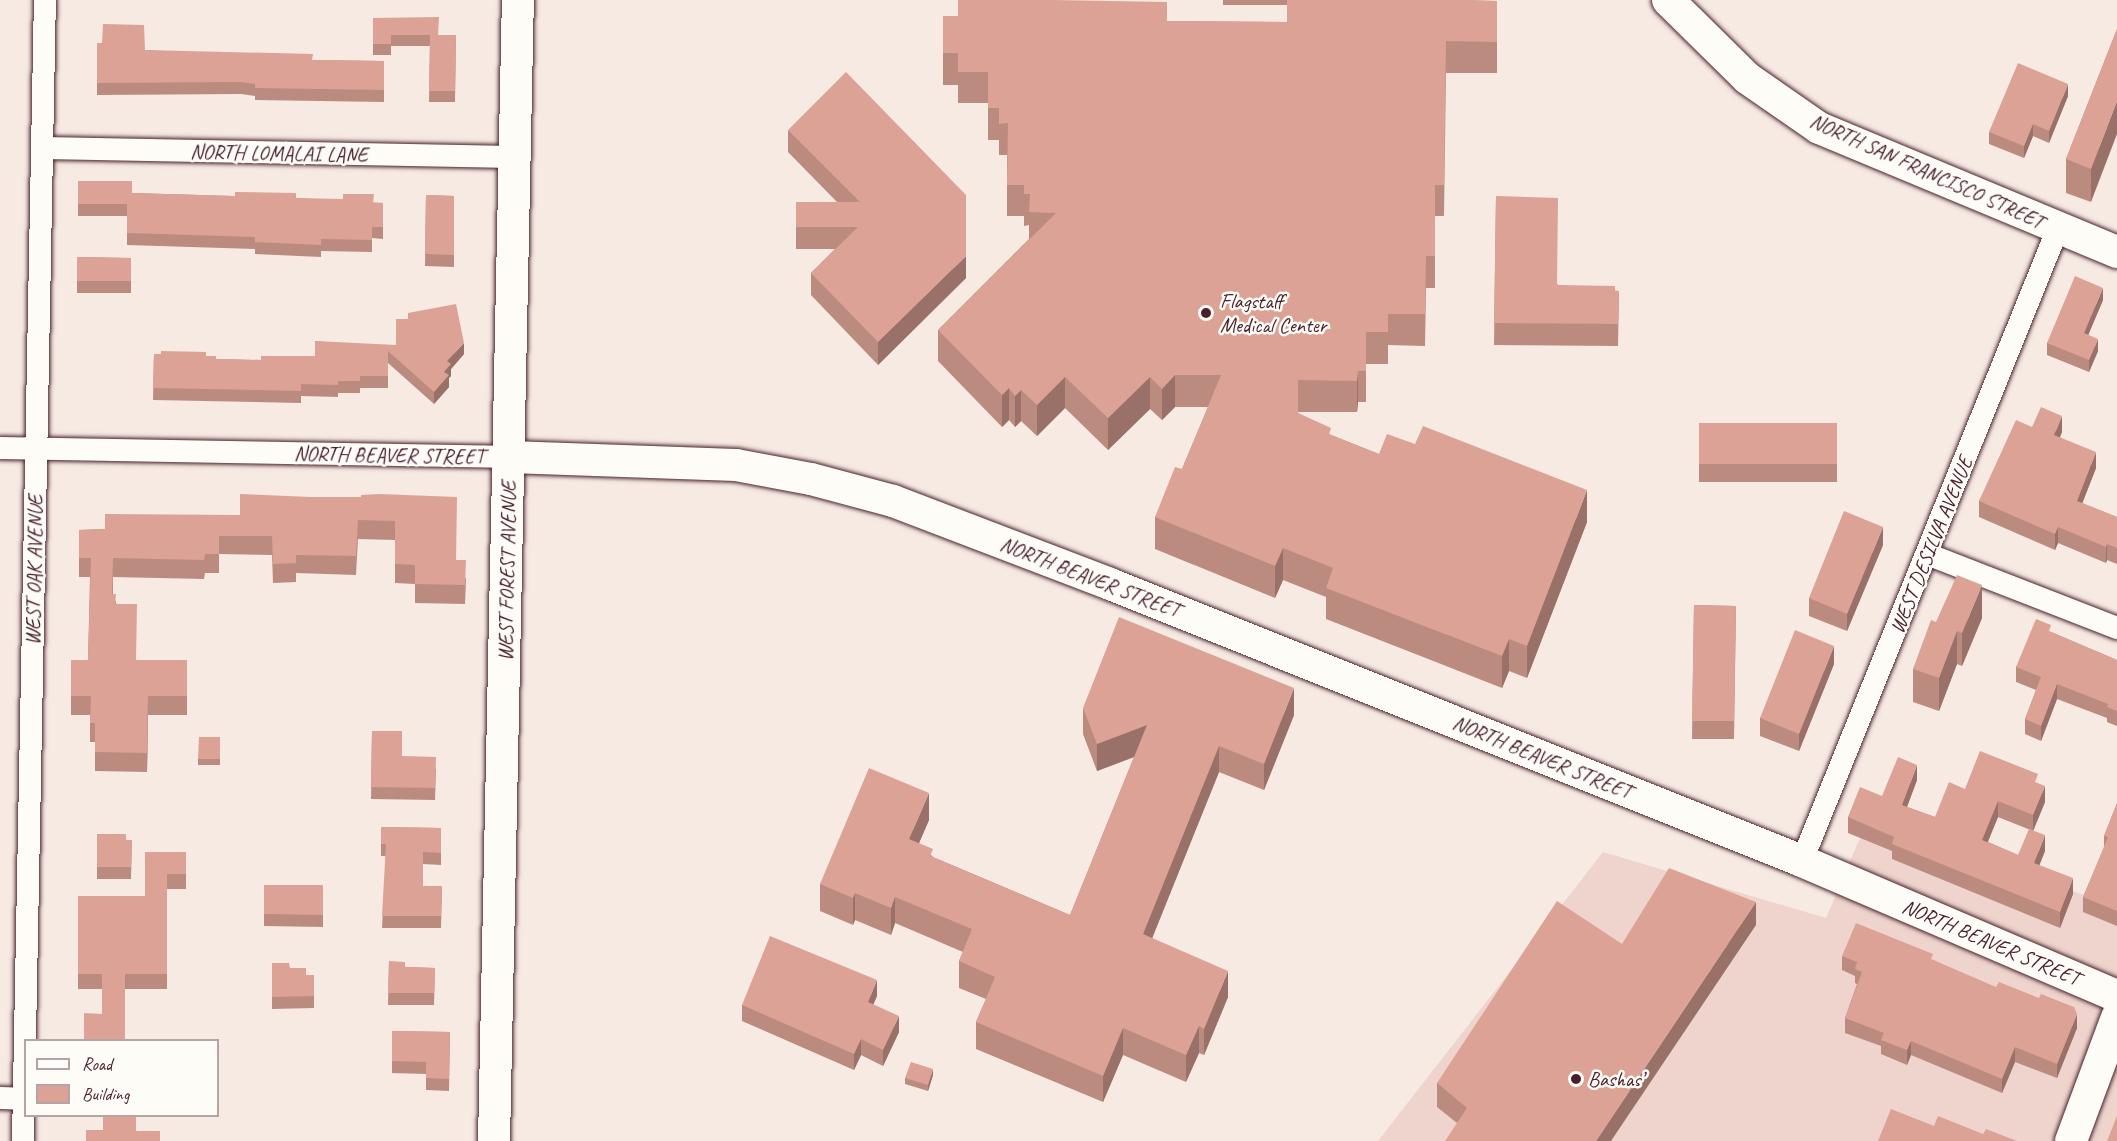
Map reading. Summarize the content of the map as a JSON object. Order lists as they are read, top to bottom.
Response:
{
  "streets": {
    "street": [
      "NORTH LOMALAI LANE",
      "NORTH SAN FRANCISCO STREET",
      "NORTH BEAVER STREET",
      "WEST DESILVA AVENUE",
      "WEST OAK AVENUE",
      "WEST FOREST AVENUE"
    ]
  },
  "crossings": [
    ["NORTH LOMALAI LANE", "WEST OAK AVENUE"],
    ["NORTH LOMALAI LANE", "WEST FOREST AVENUE"],
    ["NORTH SAN FRANCISCO STREET", "WEST DESILVA AVENUE"],
    ["NORTH BEAVER STREET", "WEST DESILVA AVENUE"],
    ["NORTH BEAVER STREET", "WEST OAK AVENUE"],
    ["NORTH BEAVER STREET", "WEST FOREST AVENUE"]
  ],
  "places": ["Flagstaff Medical Center", "Bashas’"],
  "legend": ["Road", "Building"]
}
